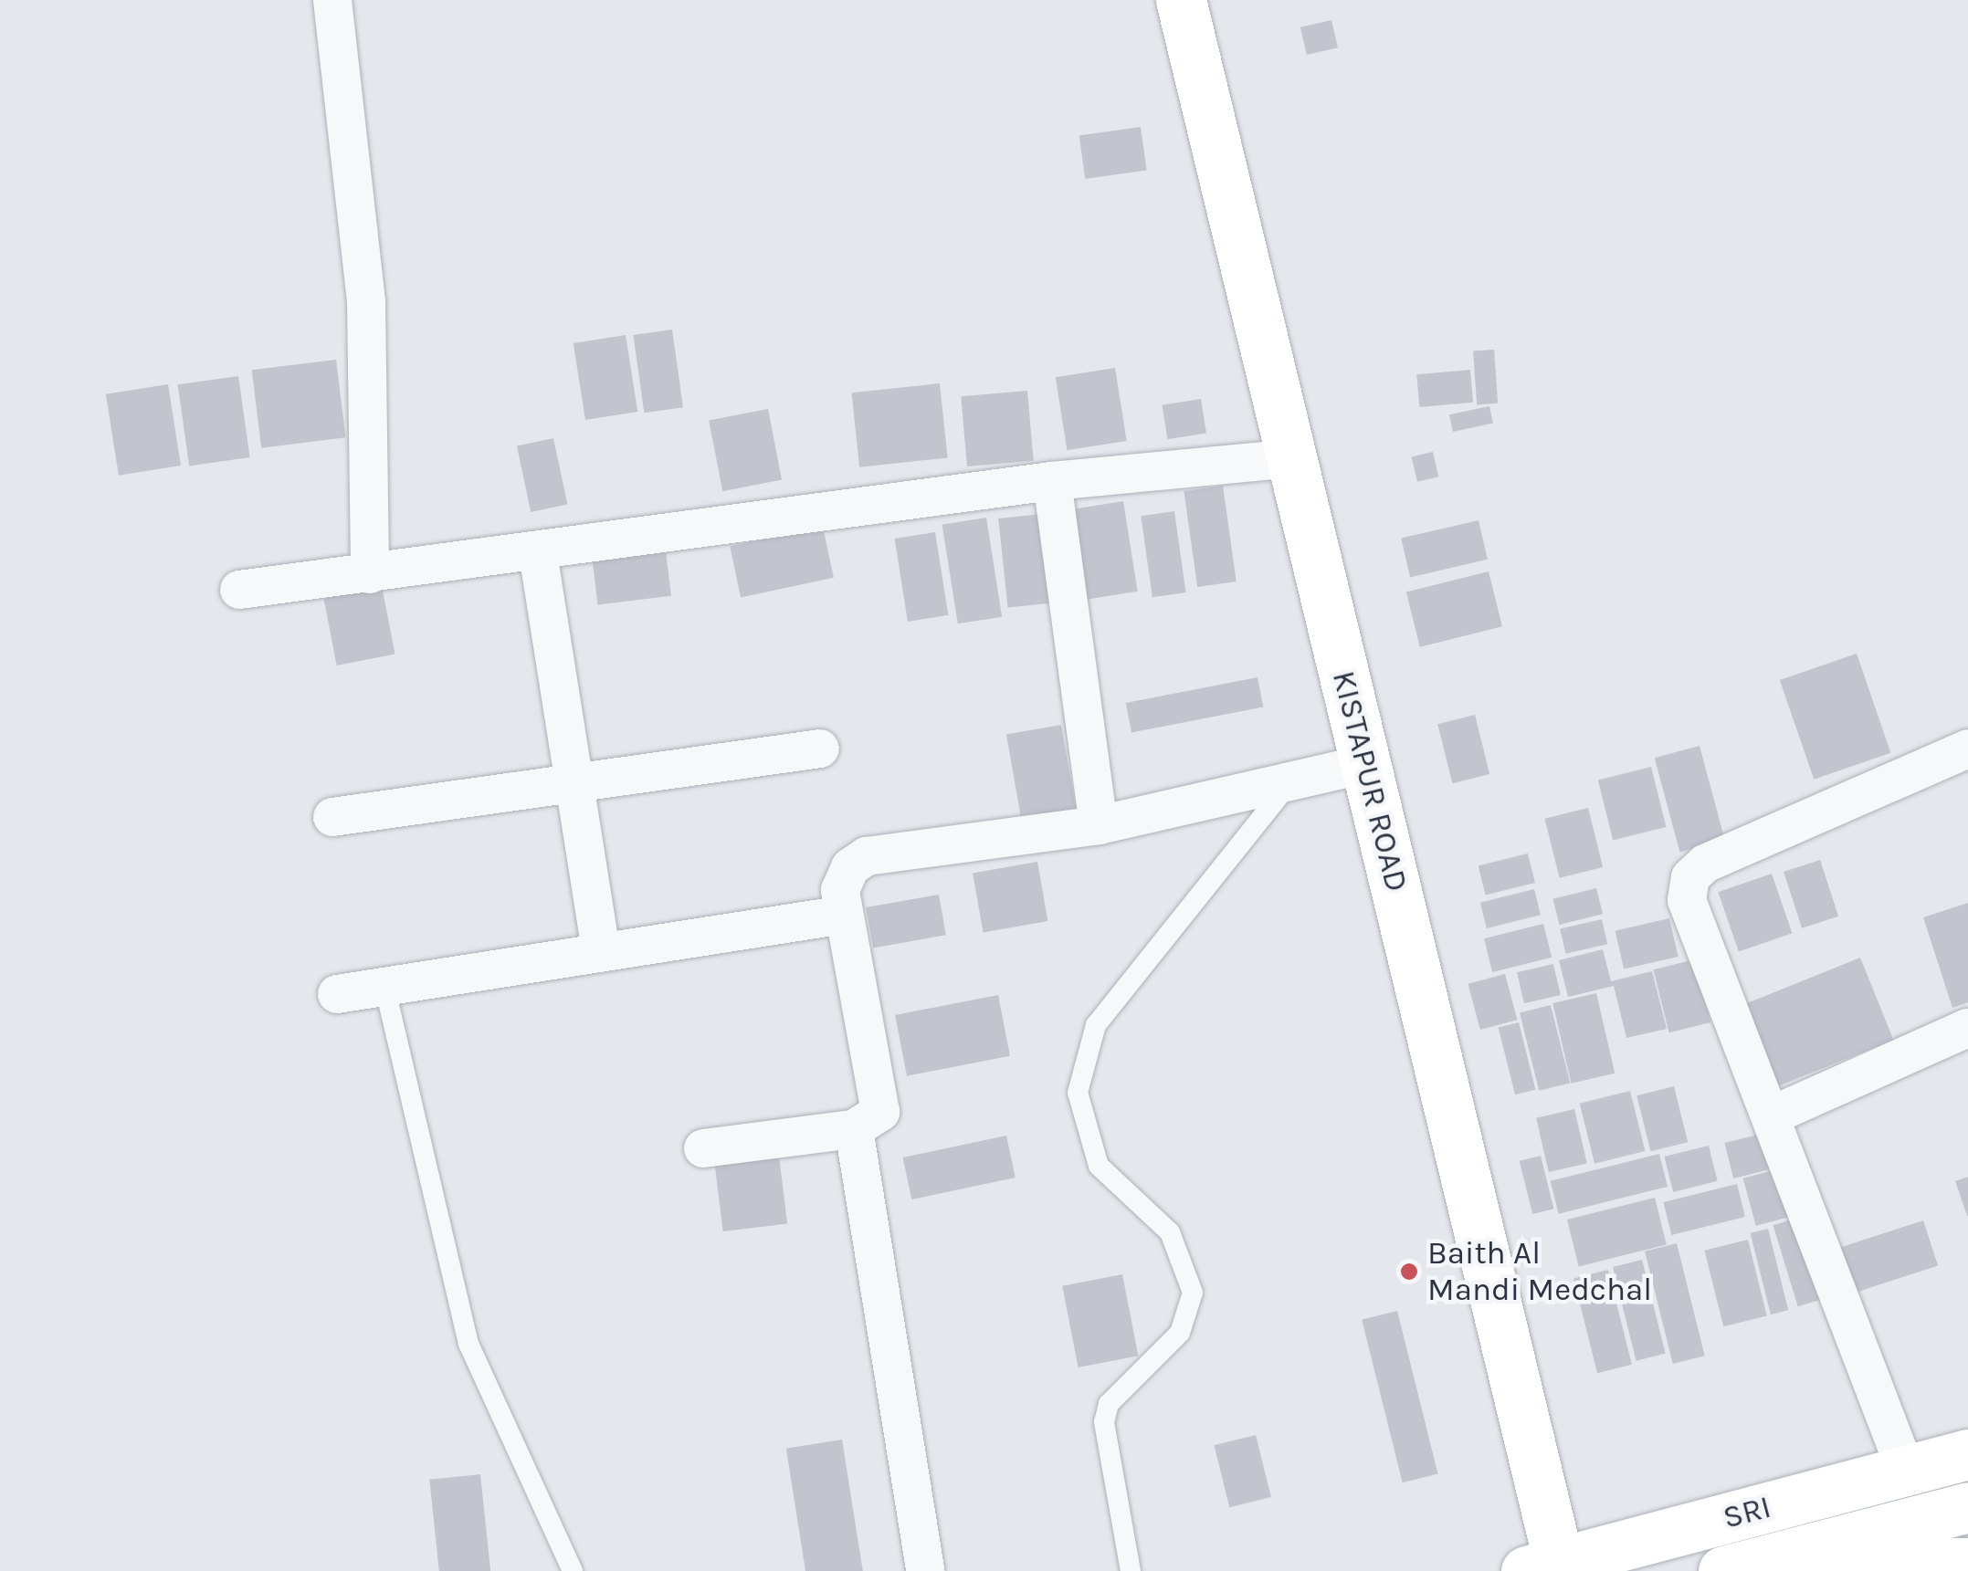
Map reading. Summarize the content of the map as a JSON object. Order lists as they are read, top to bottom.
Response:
{
  "streets": {
    "main road": ["KISTAPUR ROAD", "SRI"]
  },
  "crossings": [
    ["KISTAPUR ROAD", "SRI"]
  ],
  "places": ["Baith Al Mandi Medchal"]
}
